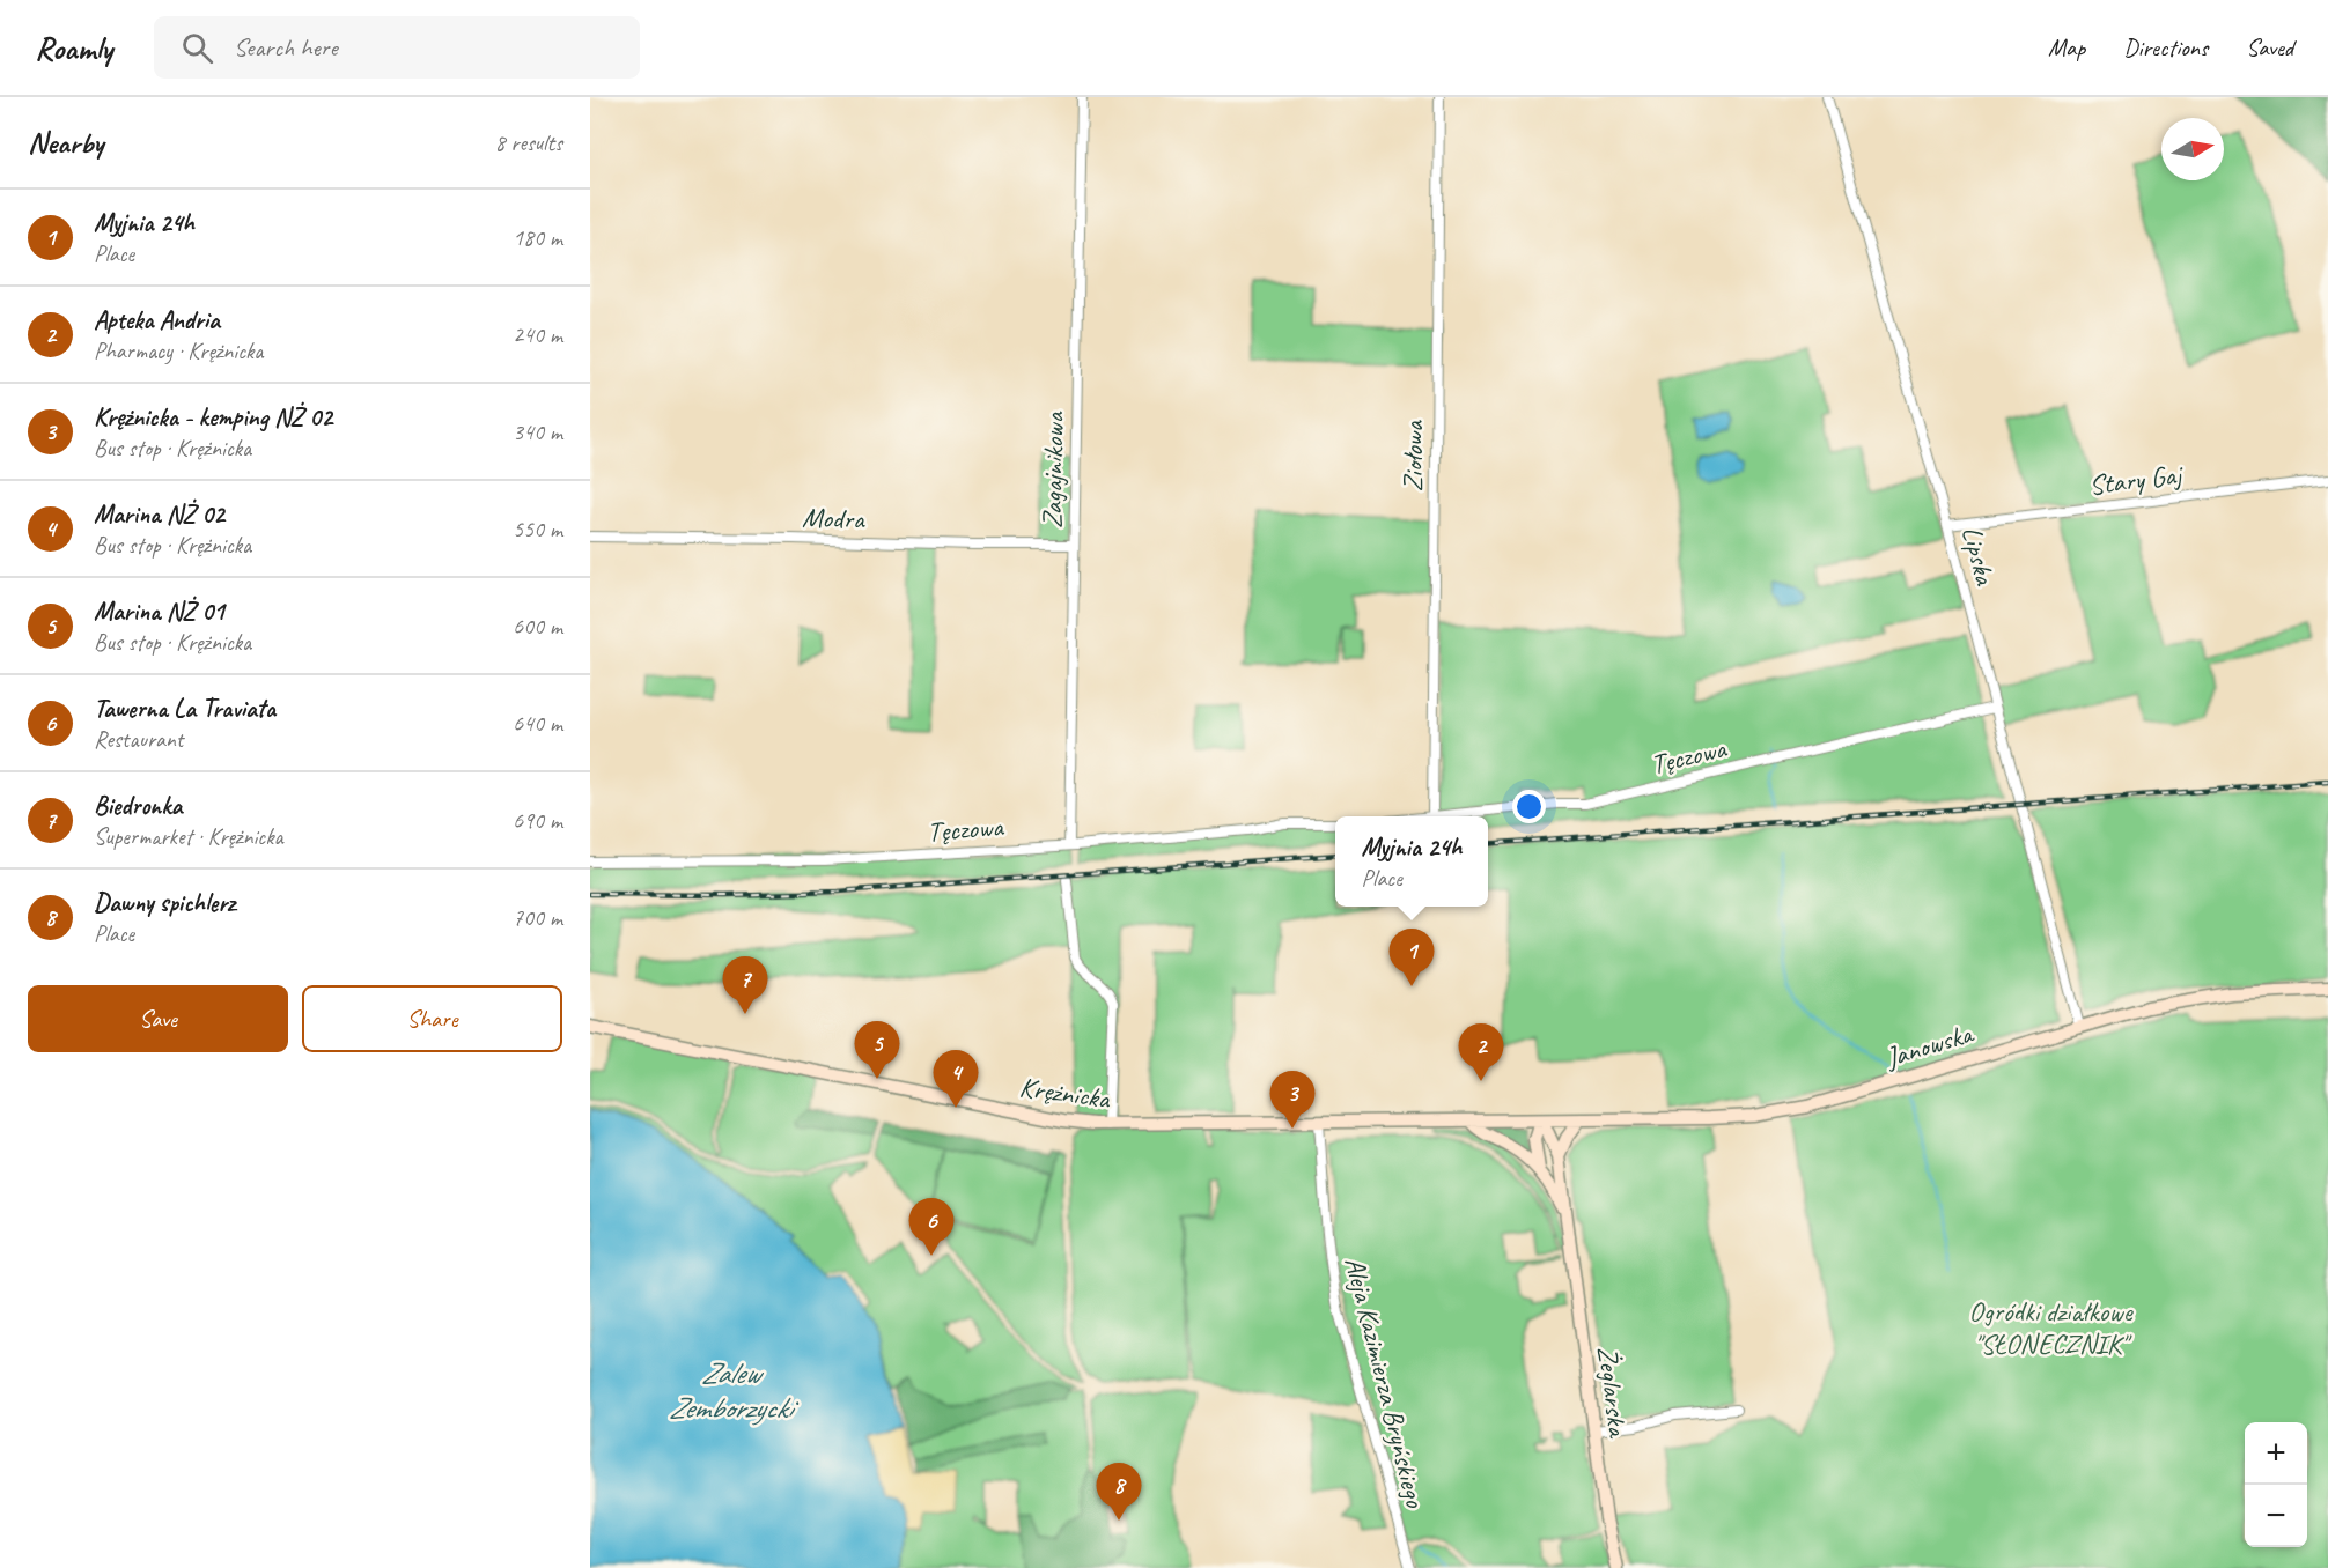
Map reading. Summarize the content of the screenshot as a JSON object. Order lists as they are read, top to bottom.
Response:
{
  "streets": {
    "street": [
      "Ziołowa",
      "Zagajnikowa",
      "Stary Gaj",
      "Modra",
      "Lipska",
      "Tęczowa",
      "Janowska",
      "Krężnicka",
      "Aleja Kazimierza Bryńskiego",
      "Żeglarska"
    ]
  },
  "crossings": [
    ["Ziołowa", "Tęczowa"],
    ["Zagajnikowa", "Modra"],
    ["Zagajnikowa", "Tęczowa"],
    ["Stary Gaj", "Lipska"],
    ["Lipska", "Tęczowa"],
    ["Lipska", "Janowska"],
    ["Janowska", "Krężnicka"],
    ["Janowska", "Żeglarska"],
    ["Krężnicka", "Aleja Kazimierza Bryńskiego"],
    ["Krężnicka", "Żeglarska"]
  ],
  "water": ["Zalew Zemborzycki"],
  "parks": ["Ogródki działkowe \"SŁONECZNIK\""],
  "north": "right",
  "page": {
    "header": "Roamly",
    "search": "Search here",
    "nav": ["Map", "Directions", "Saved"],
    "heading": ["Nearby", "8 results"],
    "list": [
      {
        "mark": "1",
        "name": "Myjnia 24h",
        "note": "Place",
        "value": "180 m"
      },
      {
        "mark": "2",
        "name": "Apteka Andria",
        "note": "Pharmacy · Krężnicka",
        "value": "240 m"
      },
      {
        "mark": "3",
        "name": "Krężnicka - kemping NŻ 02",
        "note": "Bus stop · Krężnicka",
        "value": "340 m"
      },
      {
        "mark": "4",
        "name": "Marina NŻ 02",
        "note": "Bus stop · Krężnicka",
        "value": "550 m"
      },
      {
        "mark": "5",
        "name": "Marina NŻ 01",
        "note": "Bus stop · Krężnicka",
        "value": "600 m"
      },
      {
        "mark": "6",
        "name": "Tawerna La Traviata",
        "note": "Restaurant",
        "value": "640 m"
      },
      {
        "mark": "7",
        "name": "Biedronka",
        "note": "Supermarket · Krężnicka",
        "value": "690 m"
      },
      {
        "mark": "8",
        "name": "Dawny spichlerz",
        "note": "Place",
        "value": "700 m"
      }
    ],
    "popup": ["Myjnia 24h", "Place"],
    "pins": [
      "1",
      "7",
      "5",
      "2",
      "4",
      "3",
      "6",
      "8"
    ],
    "buttons": ["Save", "Share"],
    "map_buttons": ["+", "−"]
  }
}
